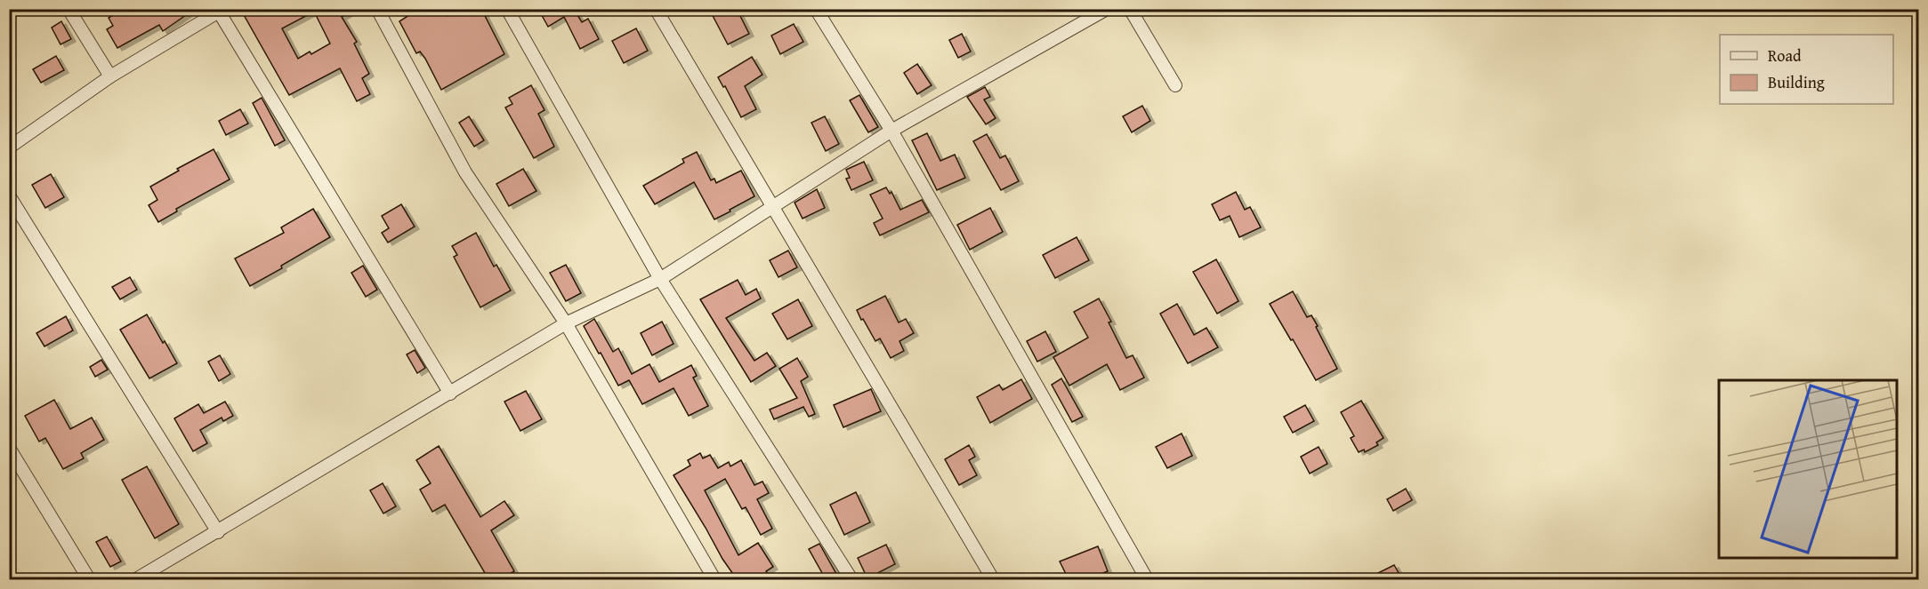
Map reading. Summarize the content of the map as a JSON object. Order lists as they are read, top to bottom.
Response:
{
  "legend": ["Road", "Building"]
}
